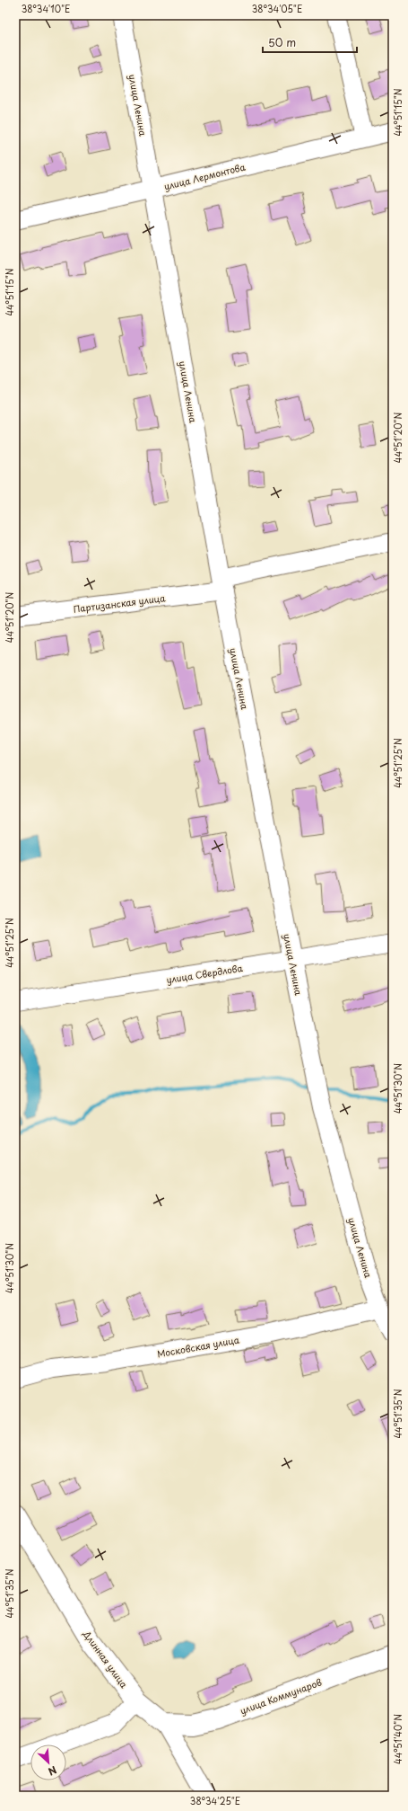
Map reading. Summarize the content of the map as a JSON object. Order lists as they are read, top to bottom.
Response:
{
  "streets": {
    "main road": ["Длинная улица", "улица Коммунаров"],
    "street": [
      "улица Ленина",
      "улица Лермонтова",
      "Партизанская улица",
      "улица Свердлова",
      "Московская улица"
    ]
  },
  "crossings": [
    ["улица Ленина", "улица Лермонтова"],
    ["улица Ленина", "Партизанская улица"],
    ["улица Ленина", "улица Свердлова"],
    ["улица Ленина", "Московская улица"],
    ["Длинная улица", "улица Коммунаров"]
  ],
  "scale_bar": "50 m",
  "north": "bottom right",
  "coordinates": [
    "38°34'10\"E",
    "38°34'05\"E",
    "44°51'15\"N",
    "44°51'20\"N",
    "44°51'25\"N",
    "44°51'30\"N",
    "44°51'35\"N",
    "44°51'40\"N",
    "38°34'25\"E"
  ]
}
